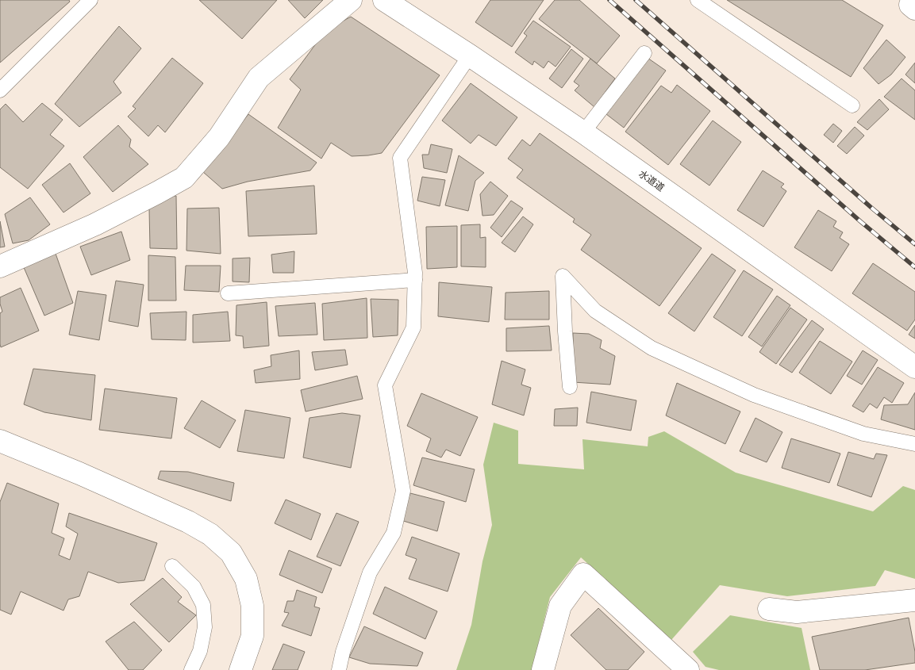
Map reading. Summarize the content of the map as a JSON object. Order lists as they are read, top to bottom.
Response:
{
  "streets": {
    "street": ["水道道"]
  }
}
